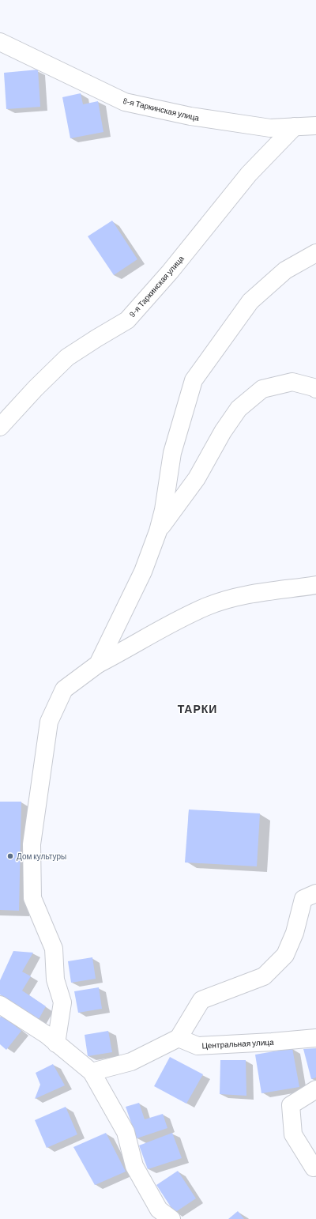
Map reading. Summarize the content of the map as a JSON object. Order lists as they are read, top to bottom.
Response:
{
  "streets": {
    "street": ["8-я Таркинская улица", "9-я Таркинская улица", "Центральная улица"]
  },
  "crossings": [
    ["8-я Таркинская улица", "9-я Таркинская улица"]
  ],
  "districts": ["ТАРКИ"],
  "places": ["Дом культуры"]
}
